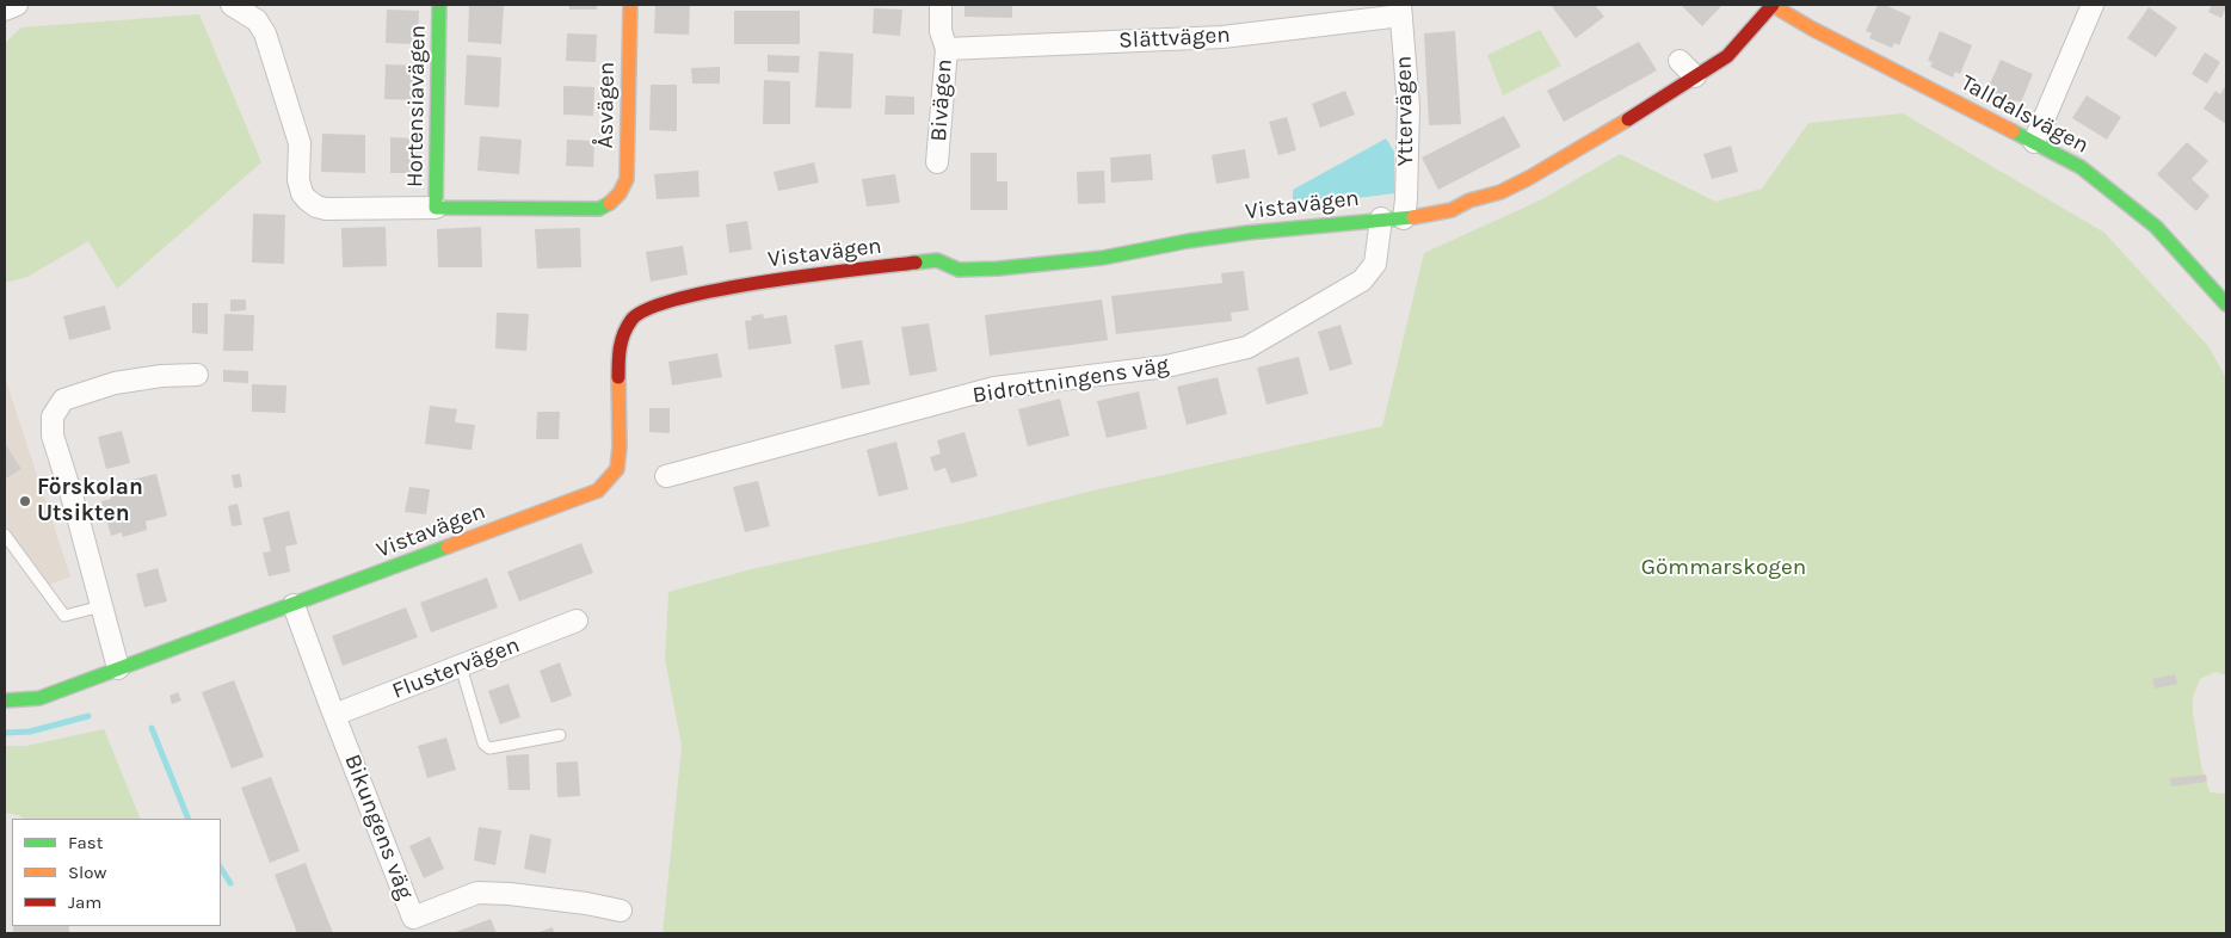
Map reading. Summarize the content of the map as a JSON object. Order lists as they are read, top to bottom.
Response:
{
  "streets": {
    "street": [
      "Slättvägen",
      "Bivägen",
      "Åsvägen",
      "Hortensiavägen",
      "Yttervägen",
      "Talldalsvägen",
      "Vistavägen",
      "Bidrottningens väg",
      "Flustervägen",
      "Bikungens väg"
    ]
  },
  "crossings": [
    ["Slättvägen", "Bivägen"],
    ["Slättvägen", "Yttervägen"],
    ["Åsvägen", "Hortensiavägen"],
    ["Yttervägen", "Vistavägen"],
    ["Talldalsvägen", "Vistavägen"],
    ["Vistavägen", "Bidrottningens väg"],
    ["Vistavägen", "Bikungens väg"],
    ["Flustervägen", "Bikungens väg"]
  ],
  "parks": ["Gömmarskogen"],
  "places": ["Förskolan Utsikten"],
  "legend": ["Fast", "Slow", "Jam"]
}
